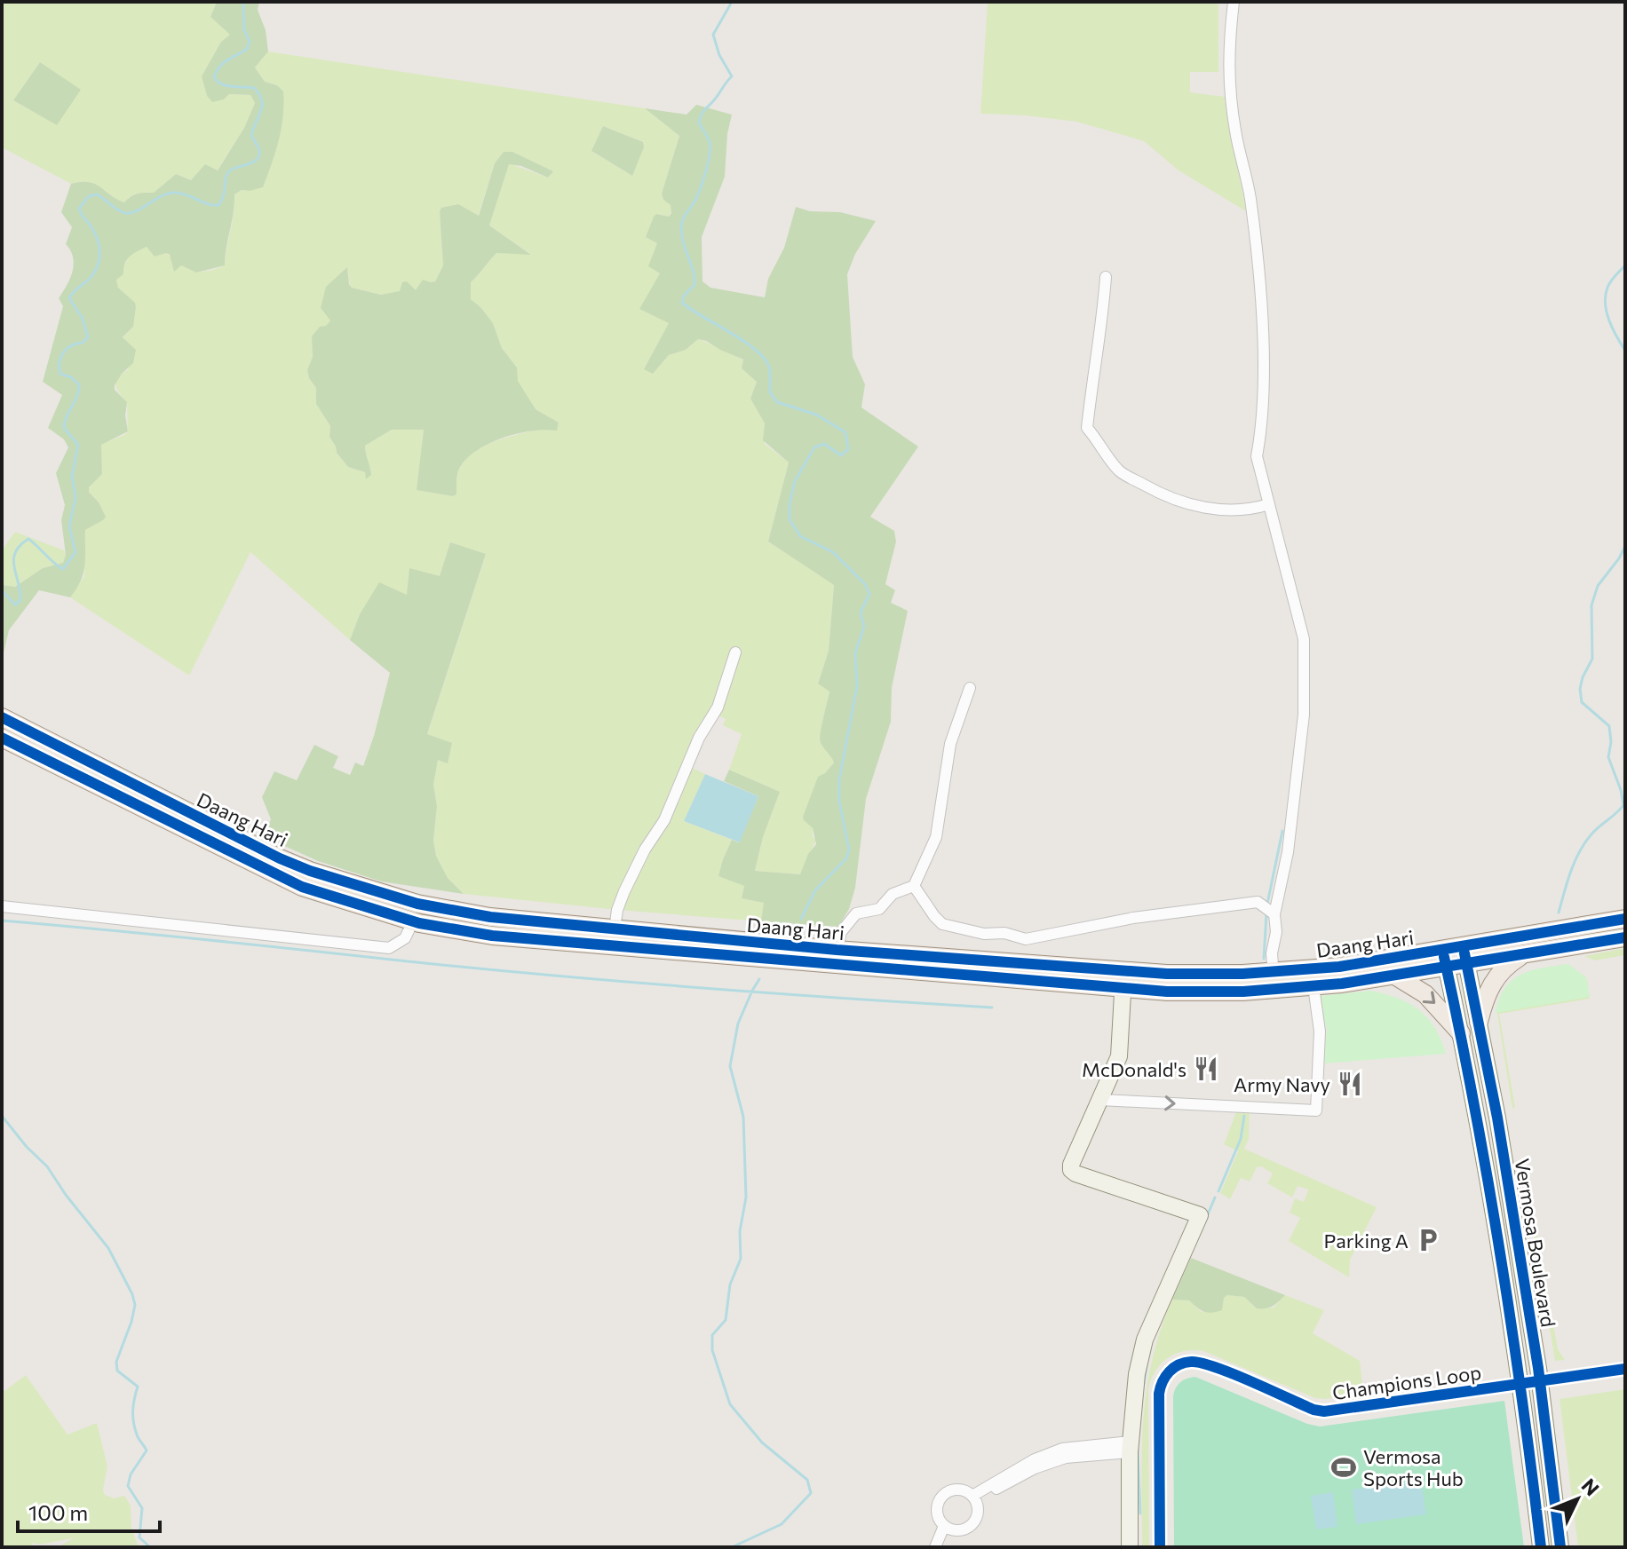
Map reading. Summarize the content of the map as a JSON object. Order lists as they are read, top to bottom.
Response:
{
  "streets": {
    "main road": ["Daang Hari", "Vermosa Boulevard"],
    "street": ["Champions Loop"]
  },
  "crossings": [
    ["Daang Hari", "Vermosa Boulevard"],
    ["Vermosa Boulevard", "Champions Loop"]
  ],
  "places": {
    "restaurant": ["McDonald's", "Army Navy"],
    "parking": ["Parking A"],
    "sports": ["Vermosa Sports Hub"]
  },
  "scale_bar": "100 m",
  "north": "top right"
}
